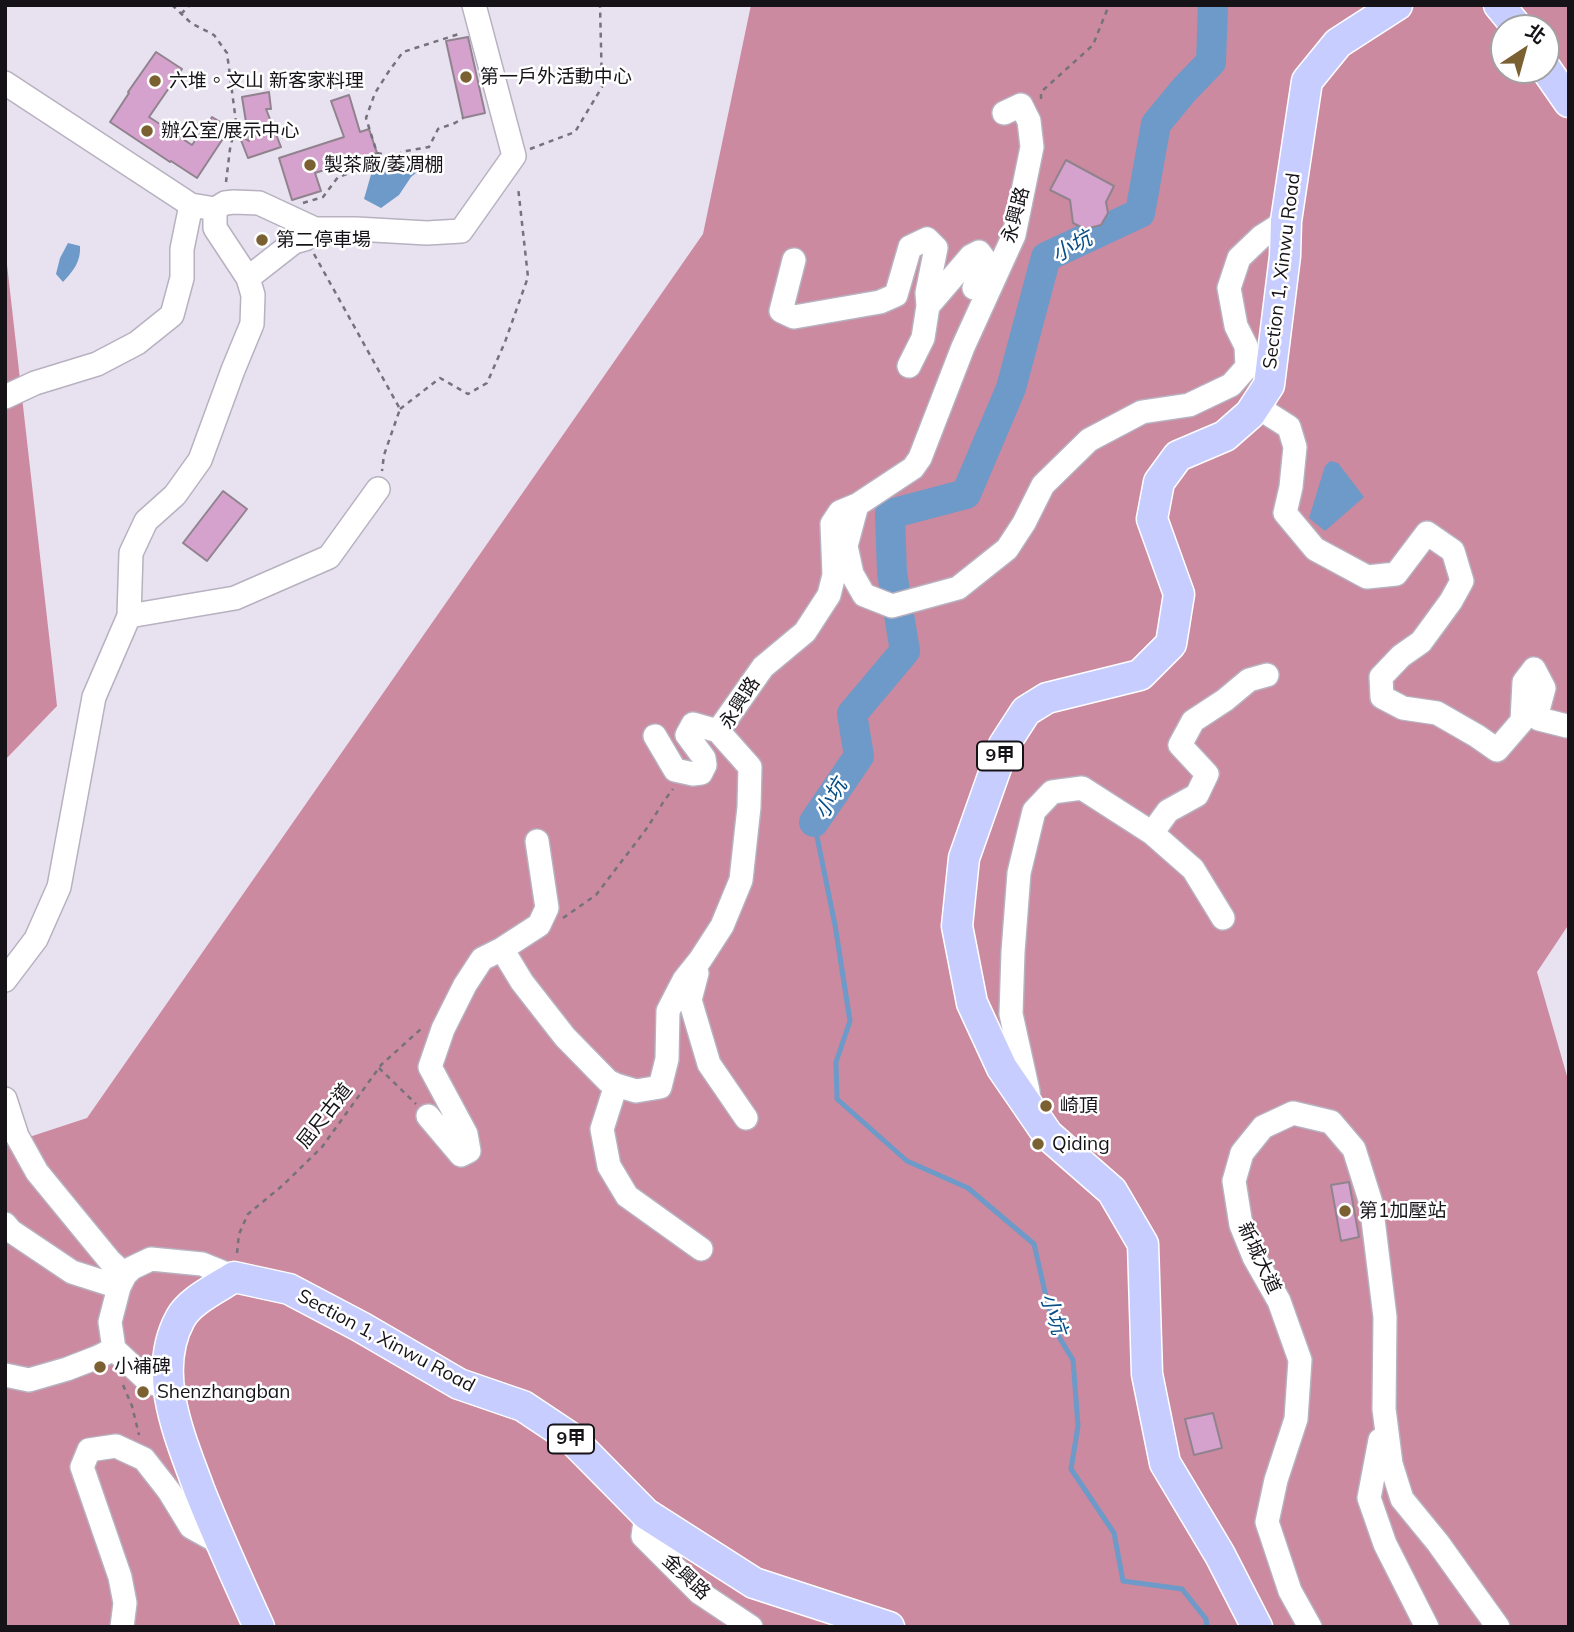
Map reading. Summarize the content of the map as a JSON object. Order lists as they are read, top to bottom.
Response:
{
  "streets": {
    "main road": ["Section 1, Xinwu Road", "9甲"],
    "street": ["永興路", "新城大道", "金興路"],
    "path": ["屈尺古道"]
  },
  "crossings": [
    ["Section 1, Xinwu Road", "屈尺古道"],
    ["Section 1, Xinwu Road", "金興路"]
  ],
  "water": ["小坑"],
  "places": [
    "第一戶外活動中心",
    "六堆。文山 新客家料理",
    "辦公室/展示中心",
    "製茶廠/萎凋棚",
    "第二停車場",
    "崎頂",
    "Qiding",
    "第1加壓站",
    "小補碑",
    "Shenzhangban"
  ],
  "north": "top right"
}
